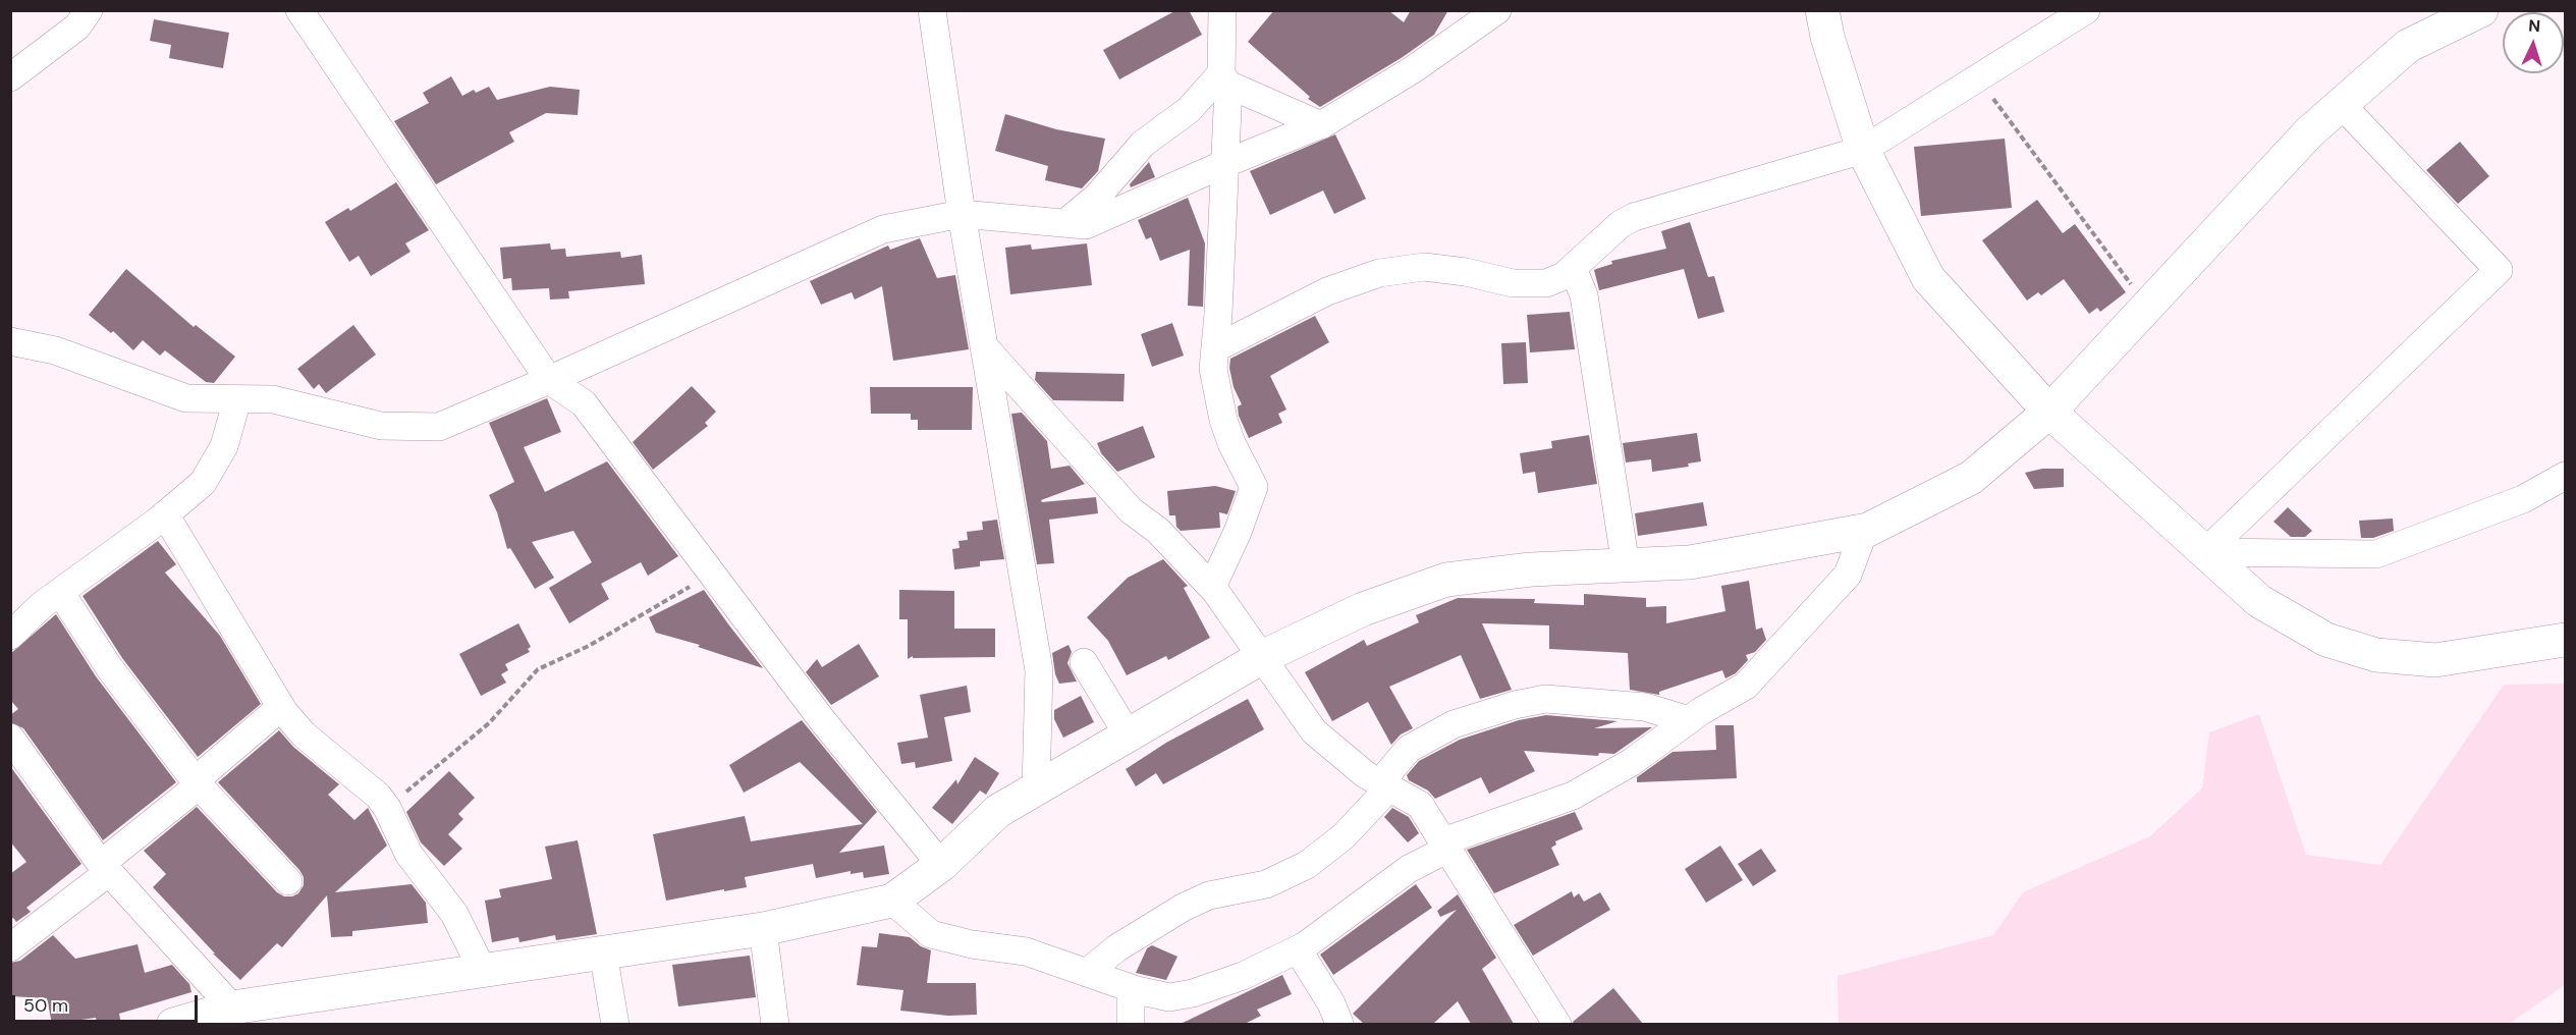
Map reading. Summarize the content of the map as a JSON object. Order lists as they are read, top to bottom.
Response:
{
  "scale_bar": "50 m",
  "north": "top"
}
